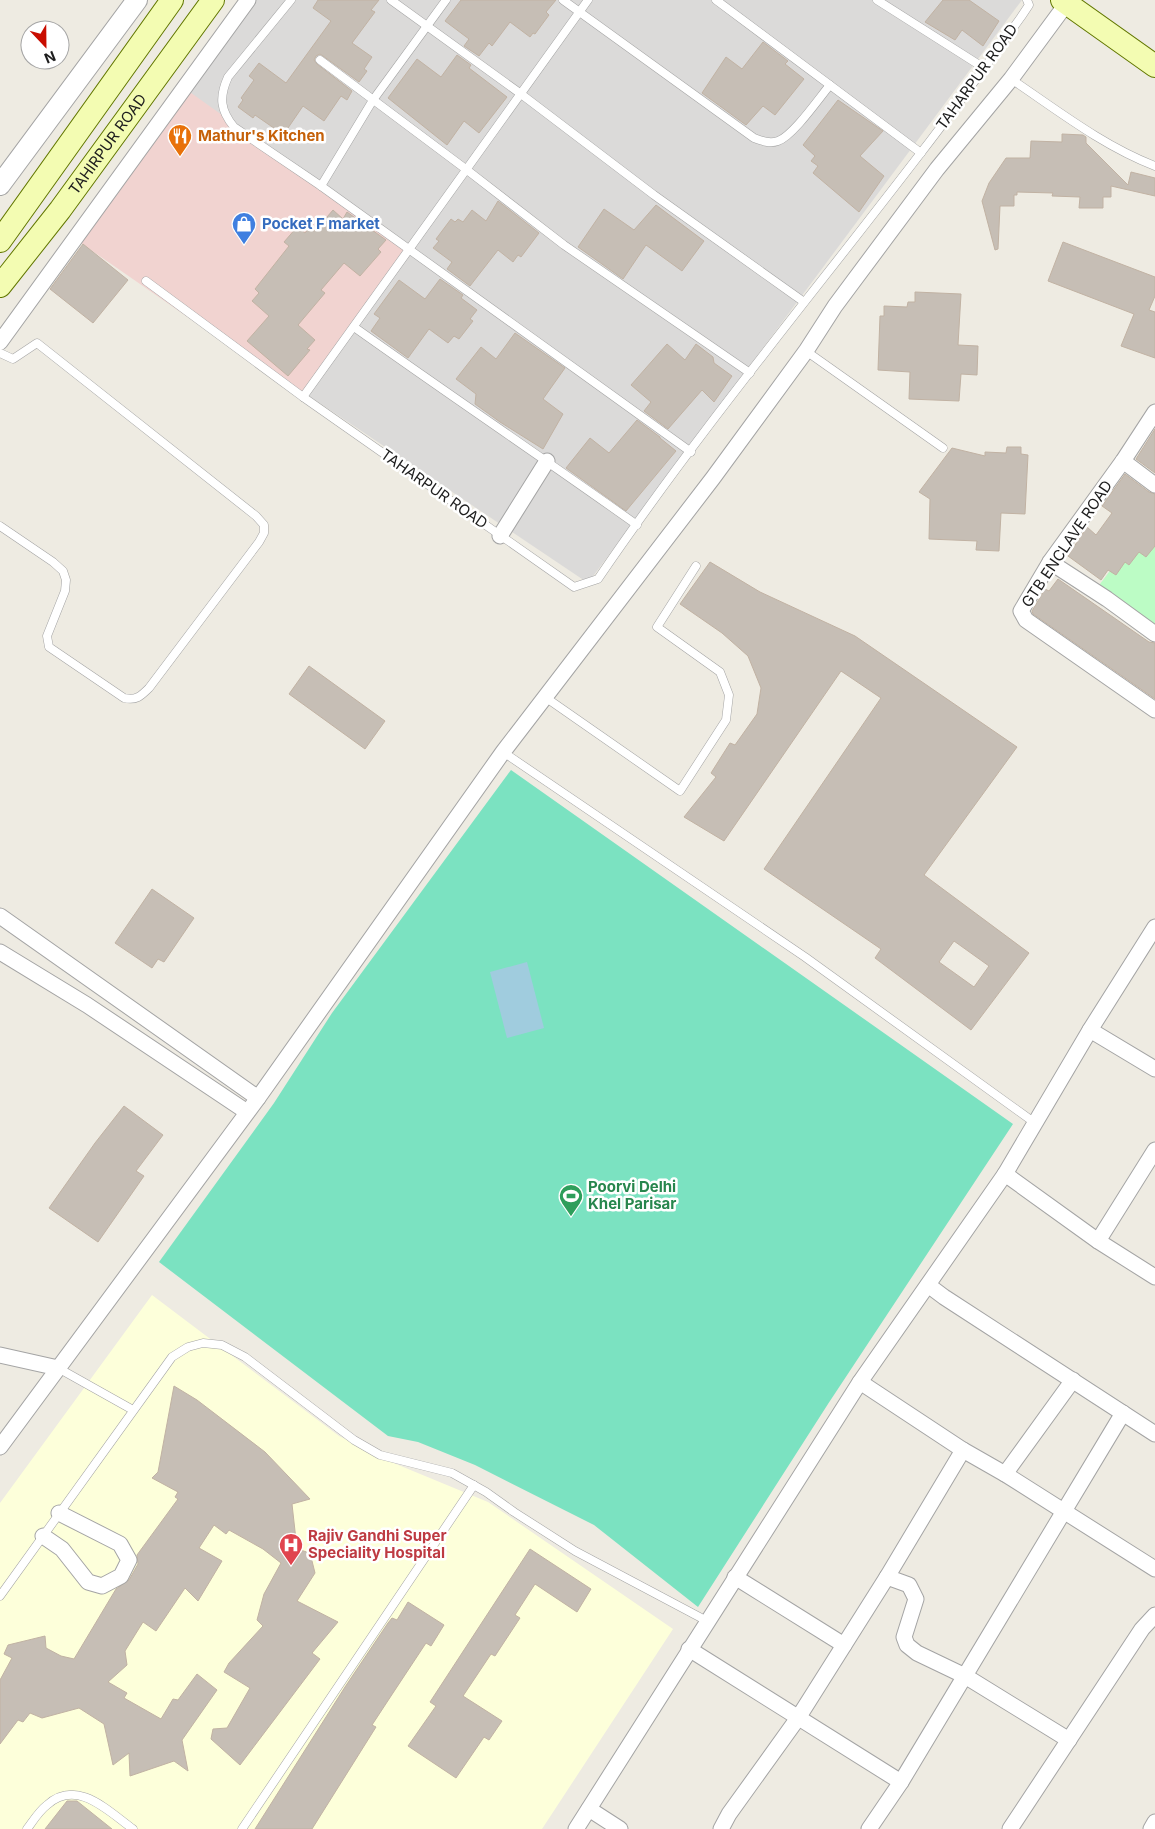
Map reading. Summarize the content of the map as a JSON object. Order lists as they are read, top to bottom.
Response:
{
  "streets": {
    "main road": ["TAHIRPUR ROAD"],
    "street": ["GTB ENCLAVE ROAD"],
    "lane": ["TAHARPUR ROAD"]
  },
  "places": {
    "restaurant": ["Mathur's Kitchen"],
    "shop": ["Pocket F market"],
    "sports": ["Poorvi Delhi Khel Parisar"],
    "hospital": ["Rajiv Gandhi Super Speciality Hospital"]
  },
  "north": "bottom"
}
